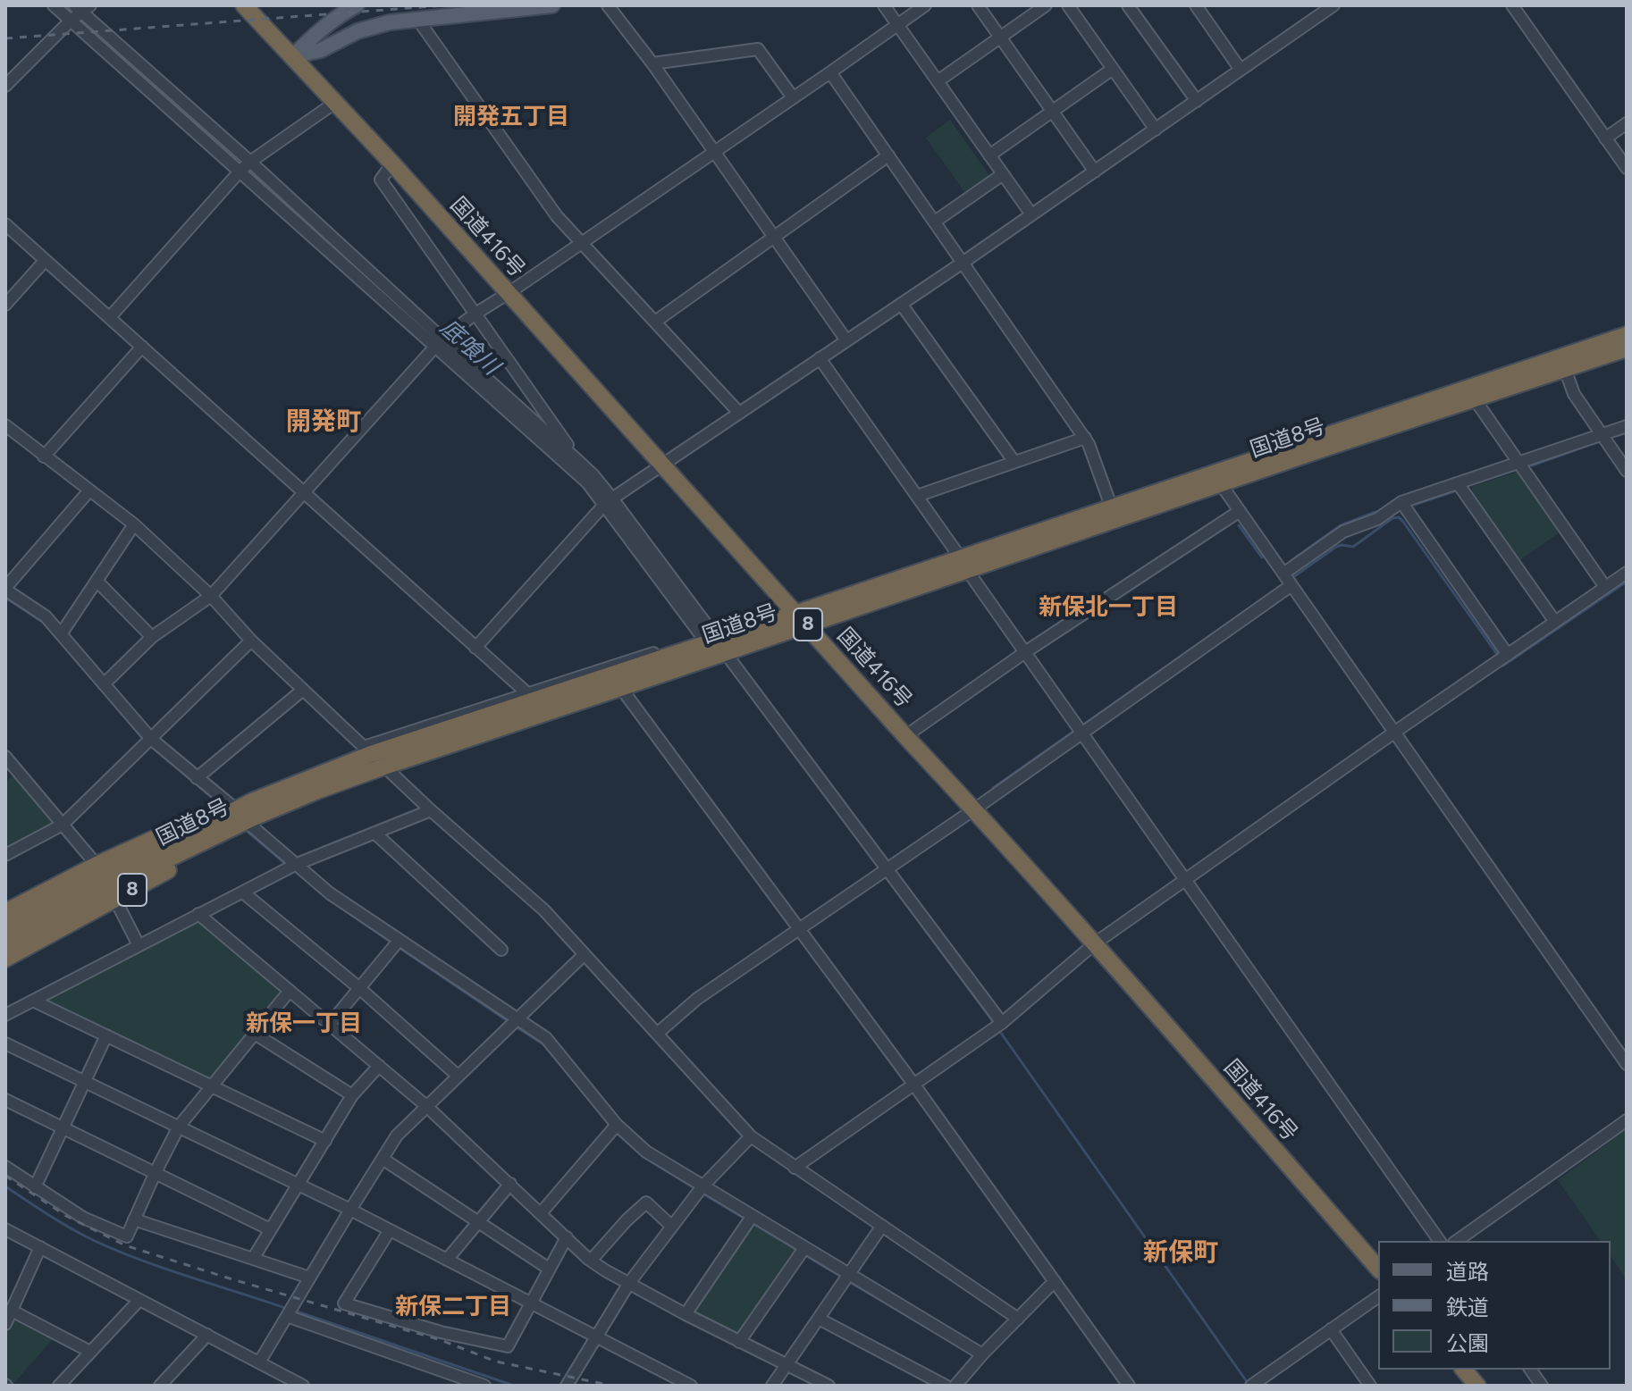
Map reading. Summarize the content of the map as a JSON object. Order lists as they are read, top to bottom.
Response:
{
  "streets": {
    "highway": ["国道416号", "国道8号", "8"]
  },
  "crossings": [
    ["国道416号", "国道8号"],
    ["国道8号", "8"]
  ],
  "districts": [
    "開発五丁目",
    "開発町",
    "新保北一丁目",
    "新保一丁目",
    "新保町",
    "新保二丁目"
  ],
  "water": ["底喰川"],
  "legend": ["道路", "鉄道", "公園"]
}
